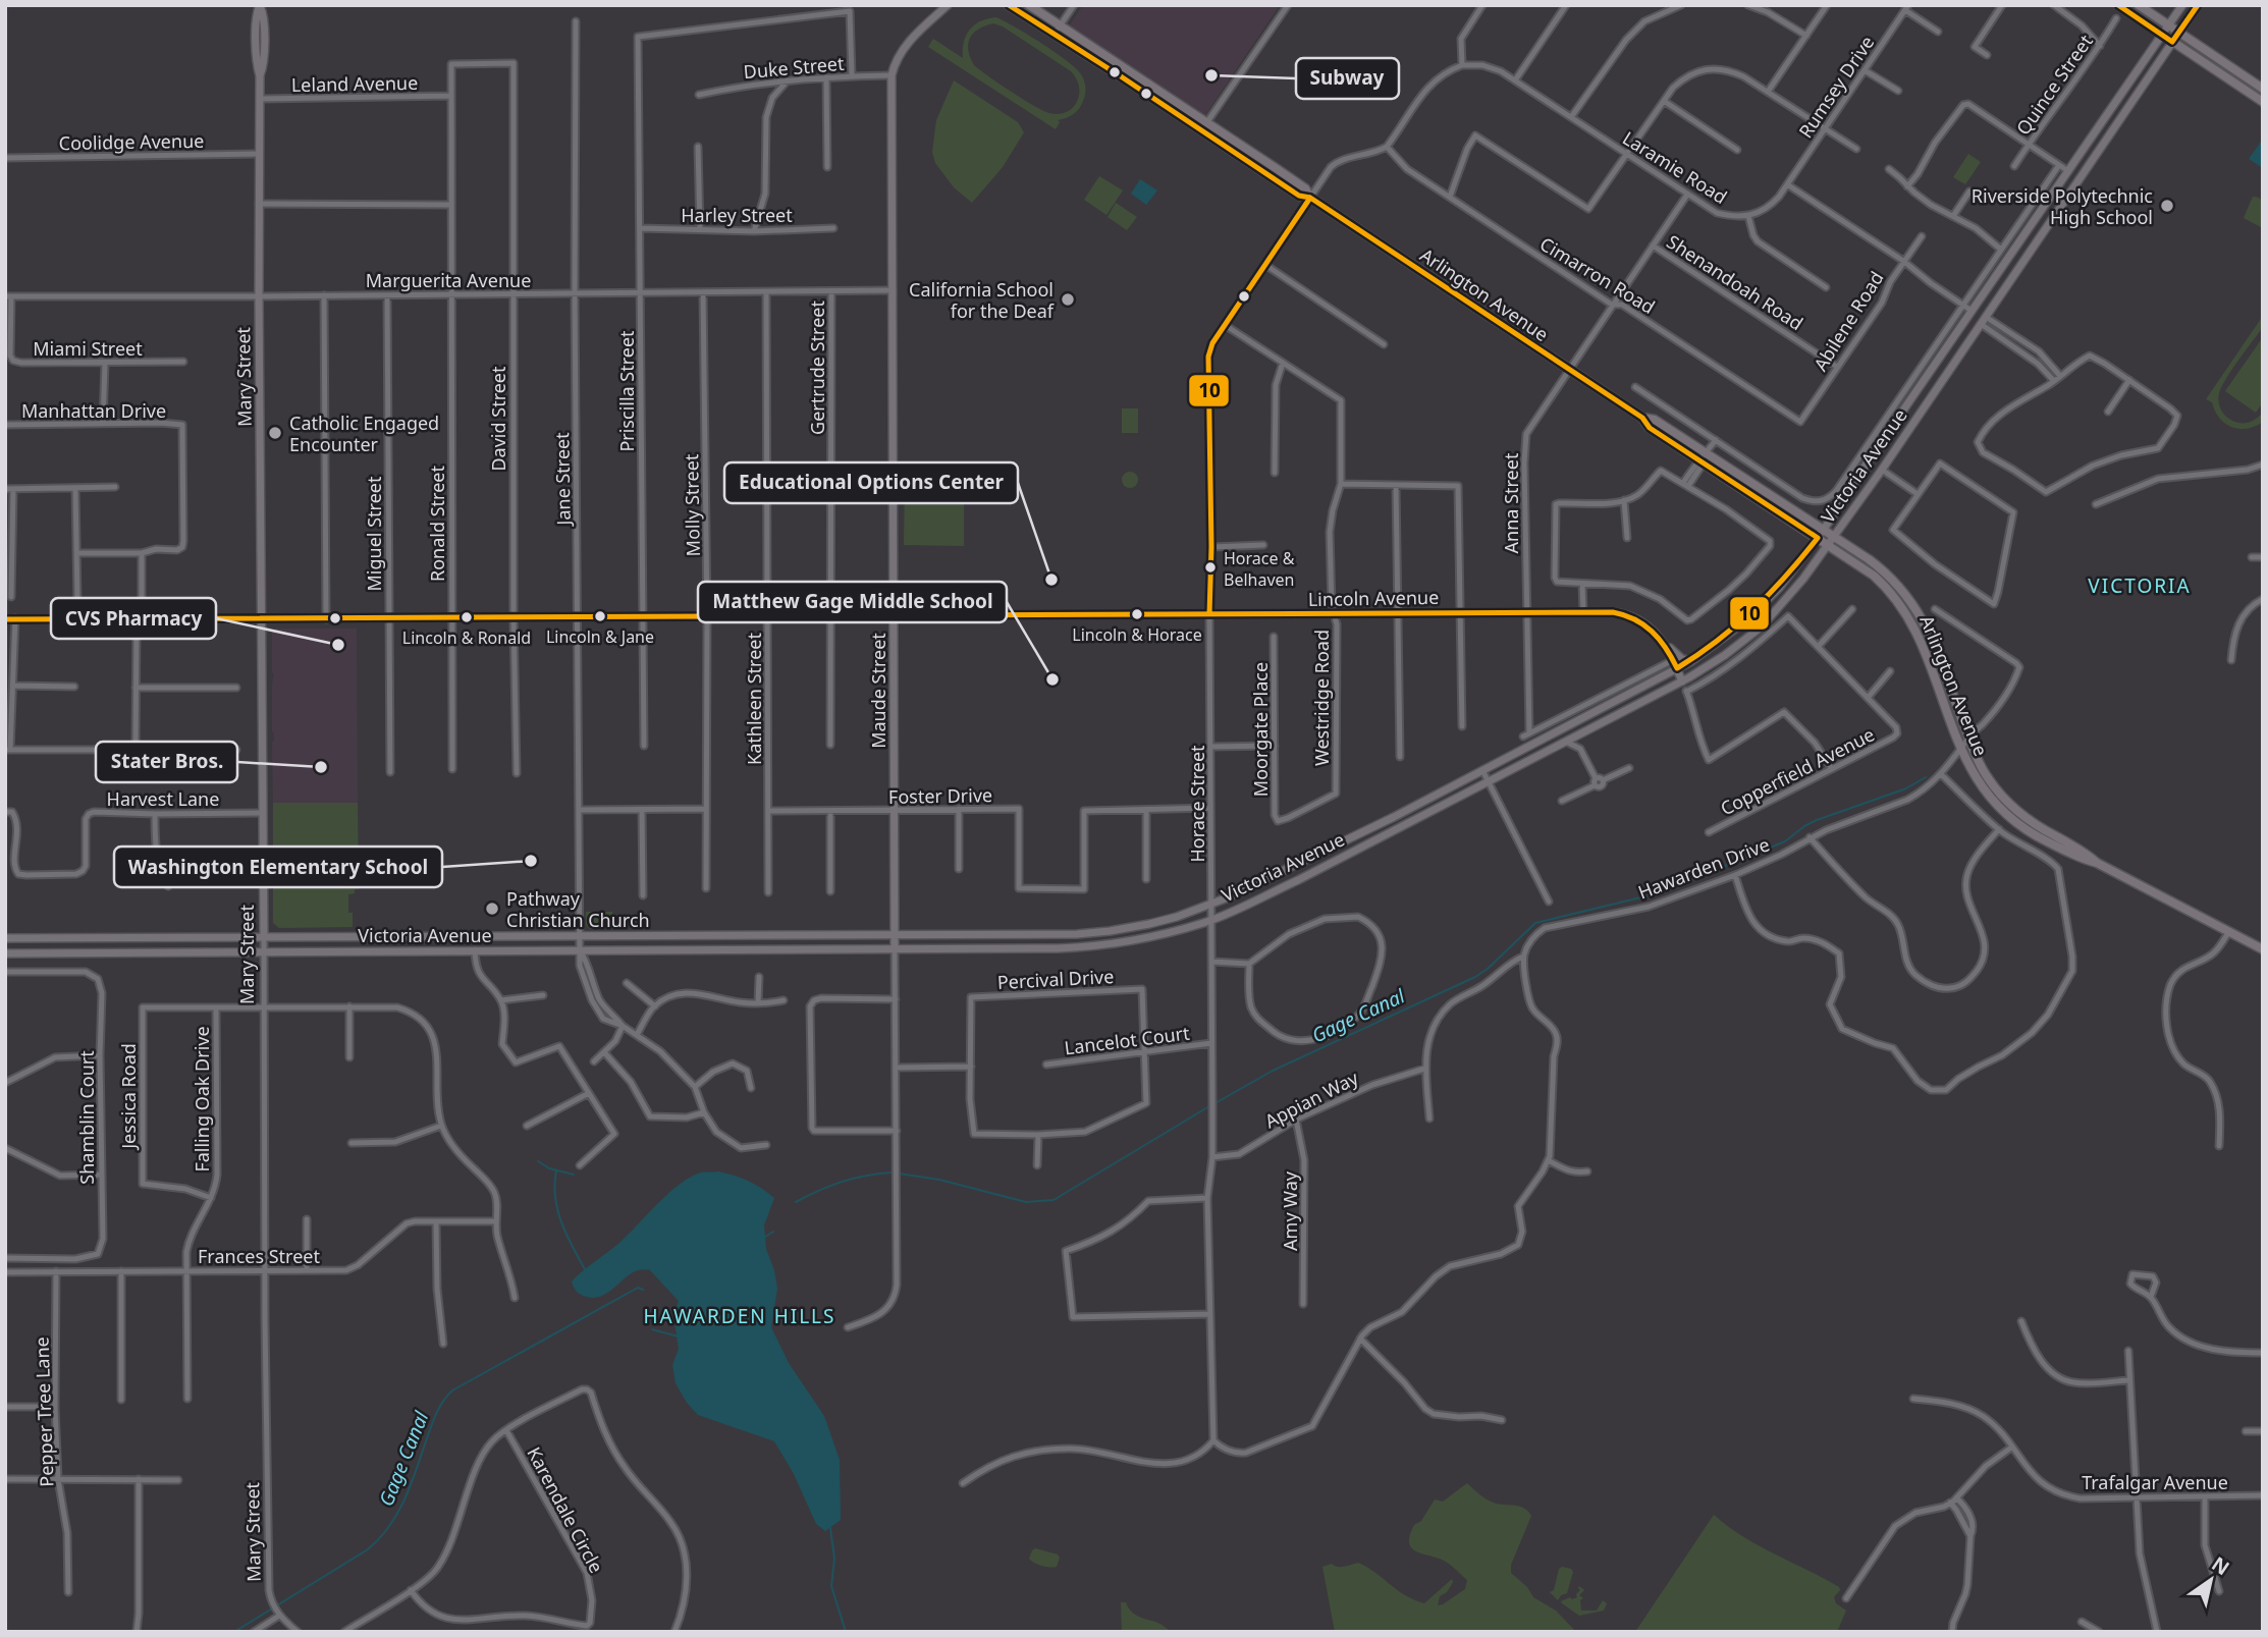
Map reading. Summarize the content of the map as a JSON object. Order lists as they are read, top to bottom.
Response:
{
  "streets": {
    "main road": [
      "Arlington Avenue",
      "Mary Street",
      "Victoria Avenue",
      "Lincoln Avenue",
      "Maude Street"
    ],
    "street": [
      "Duke Street",
      "Leland Avenue",
      "Quince Street",
      "Rumsey Drive",
      "Coolidge Avenue",
      "Laramie Road",
      "Harley Street",
      "Cimarron Road",
      "Marguerita Avenue",
      "Shenandoah Road",
      "Abilene Road",
      "Miami Street",
      "Gertrude Street",
      "Priscilla Street",
      "Manhattan Drive",
      "David Street",
      "Jane Street",
      "Anna Street",
      "Molly Street",
      "Ronald Street",
      "Miguel Street",
      "Westridge Road",
      "Kathleen Street",
      "Moorgate Place",
      "Copperfield Avenue",
      "Foster Drive",
      "Harvest Lane",
      "Horace Street",
      "Hawarden Drive",
      "Percival Drive",
      "Lancelot Court",
      "Jessica Road",
      "Falling Oak Drive",
      "Appian Way",
      "Shamblin Court",
      "Amy Way",
      "Frances Street",
      "Pepper Tree Lane",
      "Trafalgar Avenue",
      "Karendale Circle"
    ]
  },
  "crossings": [
    ["Duke Street", "Priscilla Street"],
    ["Duke Street", "Maude Street"],
    ["Leland Avenue", "Mary Street"],
    ["Leland Avenue", "Ronald Street"],
    ["Rumsey Drive", "Laramie Road"],
    ["Rumsey Drive", "Anna Street"],
    ["Coolidge Avenue", "Mary Street"],
    ["Laramie Road", "Anna Street"],
    ["Harley Street", "Priscilla Street"],
    ["Cimarron Road", "Abilene Road"],
    ["Cimarron Road", "Anna Street"],
    ["Cimarron Road", "Horace Street"],
    ["Marguerita Avenue", "Miami Street"],
    ["Marguerita Avenue", "Gertrude Street"],
    ["Marguerita Avenue", "Mary Street"],
    ["Marguerita Avenue", "Priscilla Street"],
    ["Marguerita Avenue", "David Street"],
    ["Marguerita Avenue", "Jane Street"],
    ["Marguerita Avenue", "Molly Street"],
    ["Marguerita Avenue", "Ronald Street"],
    ["Marguerita Avenue", "Miguel Street"],
    ["Marguerita Avenue", "Maude Street"],
    ["Marguerita Avenue", "Kathleen Street"],
    ["Shenandoah Road", "Abilene Road"],
    ["Shenandoah Road", "Anna Street"],
    ["Arlington Avenue", "Victoria Avenue"],
    ["Arlington Avenue", "Anna Street"],
    ["Arlington Avenue", "Horace Street"],
    ["Arlington Avenue", "Hawarden Drive"],
    ["Gertrude Street", "Lincoln Avenue"],
    ["Mary Street", "Victoria Avenue"],
    ["Mary Street", "Lincoln Avenue"],
    ["Mary Street", "Harvest Lane"],
    ["Mary Street", "Frances Street"],
    ["Priscilla Street", "Lincoln Avenue"],
    ["David Street", "Ronald Street"],
    ["David Street", "Lincoln Avenue"],
    ["Victoria Avenue", "Jane Street"],
    ["Victoria Avenue", "Lincoln Avenue"],
    ["Victoria Avenue", "Maude Street"],
    ["Victoria Avenue", "Horace Street"],
    ["Jane Street", "Lincoln Avenue"],
    ["Anna Street", "Lincoln Avenue"],
    ["Molly Street", "Lincoln Avenue"],
    ["Ronald Street", "Lincoln Avenue"],
    ["Miguel Street", "Lincoln Avenue"],
    ["Lincoln Avenue", "Maude Street"],
    ["Lincoln Avenue", "Westridge Road"],
    ["Lincoln Avenue", "Kathleen Street"],
    ["Lincoln Avenue", "Copperfield Avenue"],
    ["Lincoln Avenue", "Horace Street"],
    ["Maude Street", "Foster Drive"],
    ["Westridge Road", "Moorgate Place"],
    ["Westridge Road", "Horace Street"],
    ["Kathleen Street", "Foster Drive"],
    ["Foster Drive", "Horace Street"],
    ["Horace Street", "Lancelot Court"],
    ["Horace Street", "Appian Way"],
    ["Percival Drive", "Lancelot Court"],
    ["Jessica Road", "Falling Oak Drive"],
    ["Falling Oak Drive", "Frances Street"],
    ["Appian Way", "Amy Way"],
    ["Frances Street", "Pepper Tree Lane"]
  ],
  "districts": ["VICTORIA", "HAWARDEN HILLS"],
  "water": ["Gage Canal"],
  "places": [
    "Subway",
    "Riverside Polytechnic High School",
    "California School for the Deaf",
    "Catholic Engaged Encounter",
    "Horace & Belhaven",
    "Educational Options Center",
    "Lincoln & Horace",
    "Lincoln & Jane",
    "Lincoln & Ronald",
    "CVS Pharmacy",
    "Matthew Gage Middle School",
    "Stater Bros.",
    "Washington Elementary School",
    "Pathway Christian Church"
  ],
  "lines": ["transit line 10"],
  "north": "top right"
}
